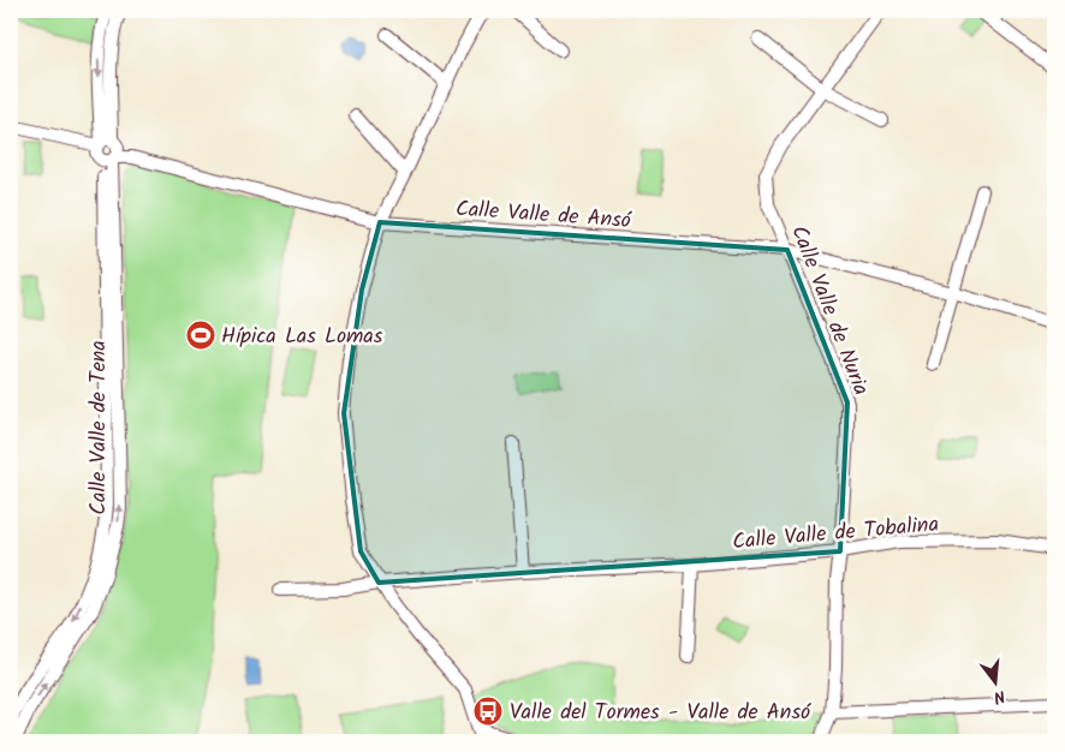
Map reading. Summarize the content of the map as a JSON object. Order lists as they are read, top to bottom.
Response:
{
  "streets": {
    "street": [
      "Calle Valle de Ansó",
      "Calle Valle de Nuria",
      "Calle Valle de Tena",
      "Calle Valle de Tobalina"
    ]
  },
  "crossings": [
    ["Calle Valle de Ansó", "Calle Valle de Nuria"],
    ["Calle Valle de Ansó", "Calle Valle de Tena"],
    ["Calle Valle de Nuria", "Calle Valle de Tobalina"]
  ],
  "places": {
    "sports": ["Hípica Las Lomas"],
    "bus stop": ["Valle del Tormes - Valle de Ansó"]
  },
  "north": "bottom"
}
